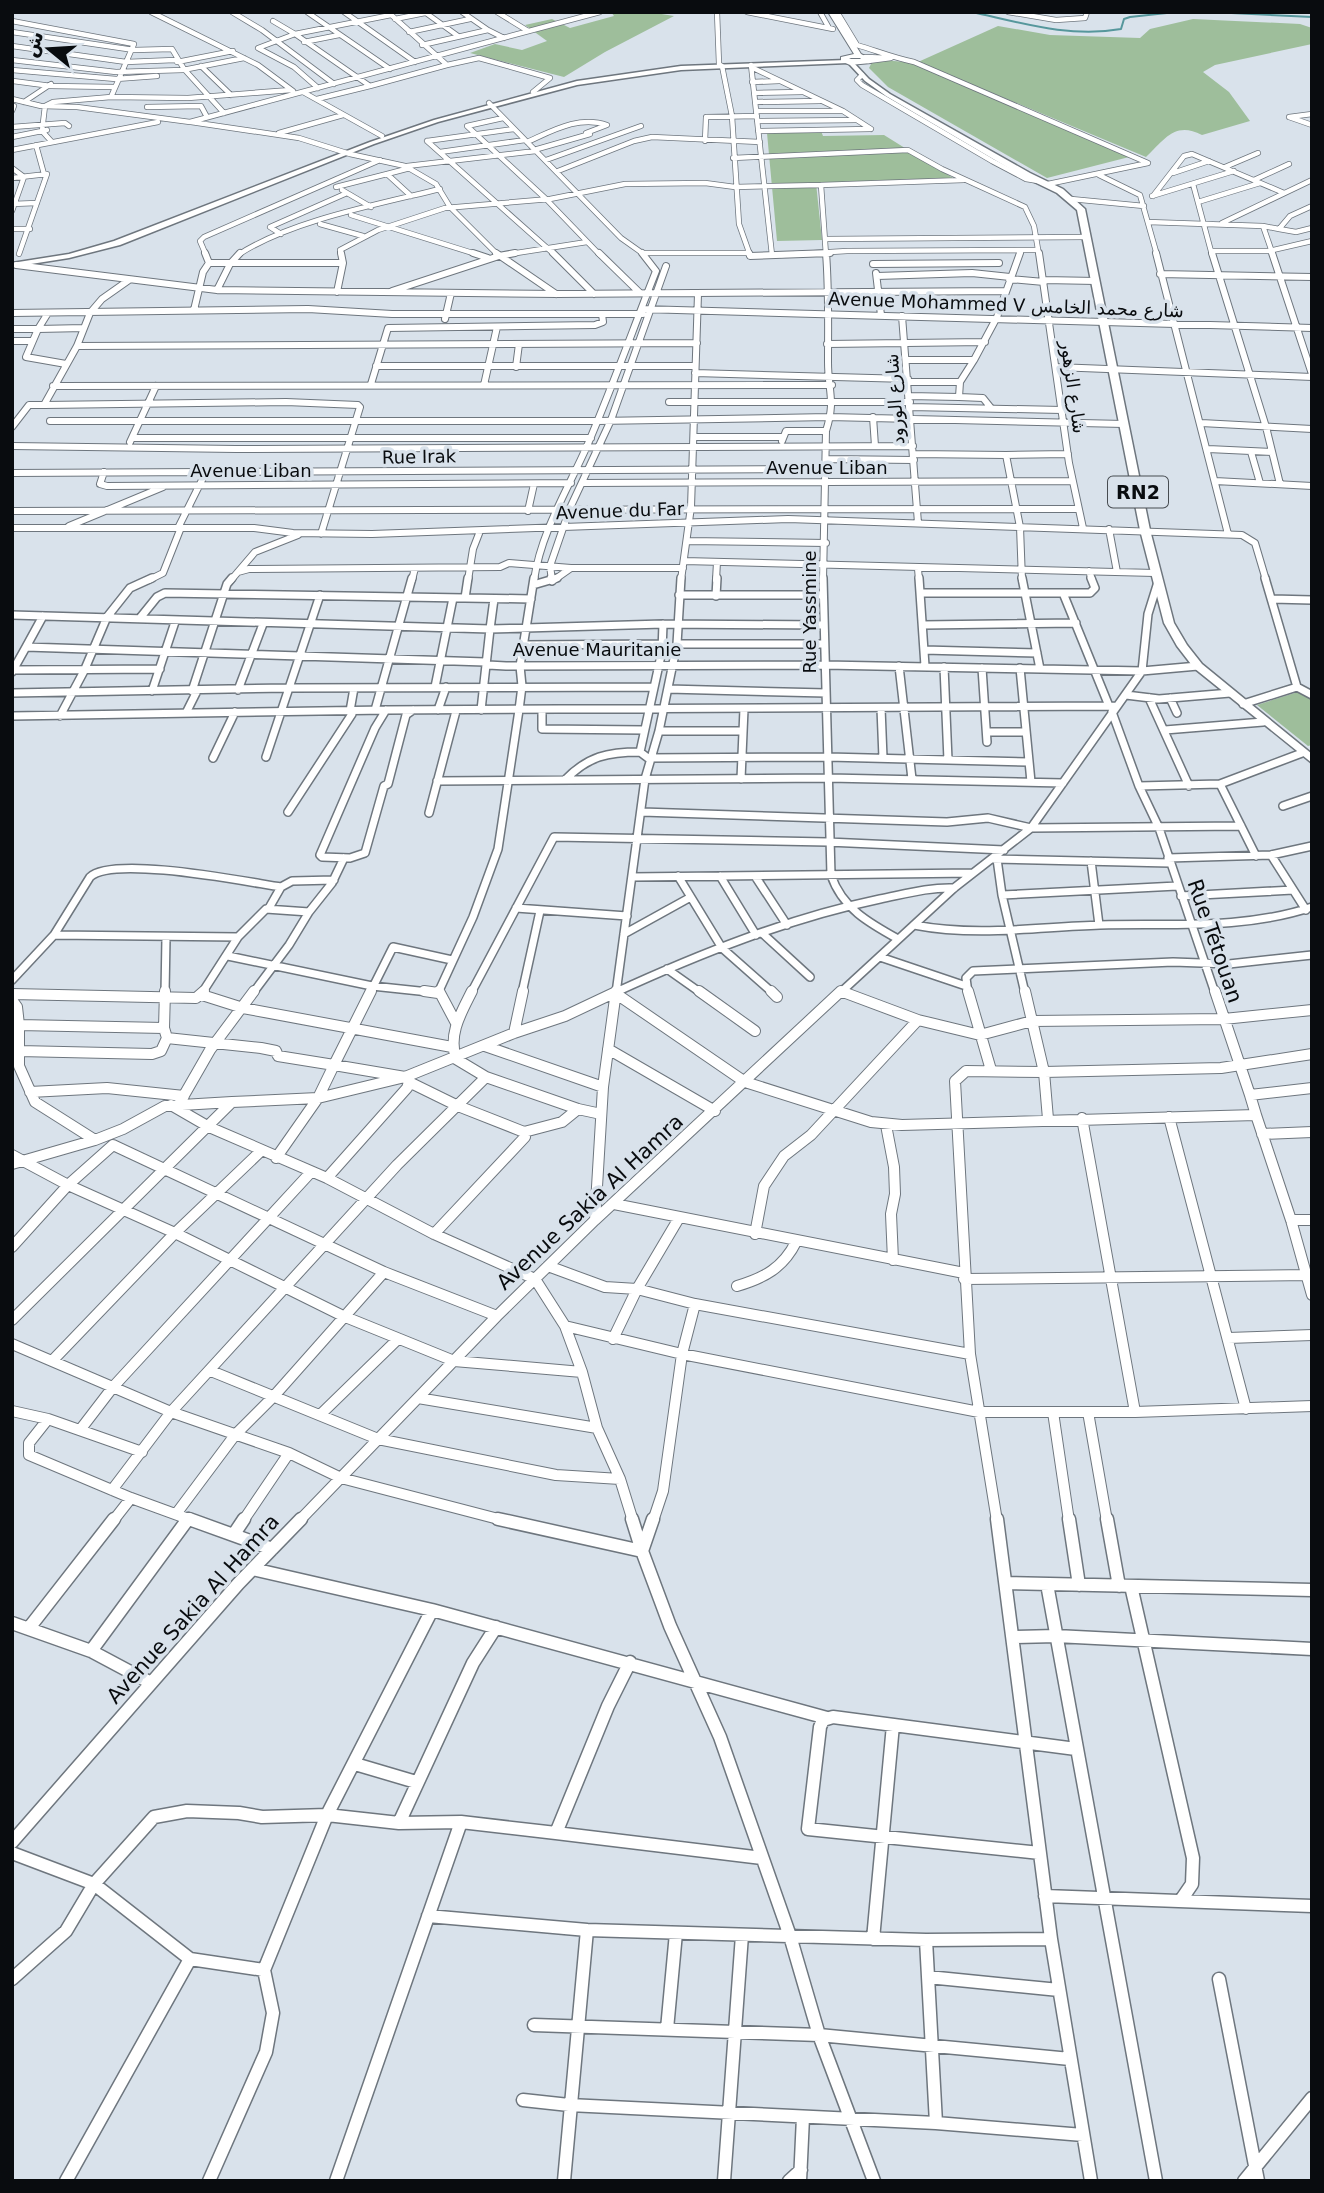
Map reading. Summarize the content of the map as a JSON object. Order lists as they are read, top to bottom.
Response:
{
  "streets": {
    "main road": ["RN2"],
    "street": [
      "Avenue Mohammed V شارع محمد الخامس",
      "شارع الزهور",
      "شارع الورود",
      "Rue Irak",
      "Avenue Liban",
      "Avenue du Far",
      "Rue Yassmine",
      "Avenue Mauritanie",
      "Rue Tétouan",
      "Avenue Sakia Al Hamra"
    ]
  },
  "crossings": [
    ["Avenue Mohammed V شارع محمد الخامس", "شارع الزهور"],
    ["Avenue Mohammed V شارع محمد الخامس", "شارع الورود"],
    ["Avenue Mohammed V شارع محمد الخامس", "RN2"],
    ["Avenue Mohammed V شارع محمد الخامس", "Rue Yassmine"],
    ["شارع الزهور", "Avenue Liban"],
    ["شارع الزهور", "Avenue du Far"],
    ["شارع الورود", "Avenue Liban"],
    ["شارع الورود", "Avenue du Far"],
    ["Rue Irak", "Avenue Liban"],
    ["Rue Irak", "Rue Yassmine"],
    ["Avenue Liban", "Rue Yassmine"],
    ["RN2", "Avenue du Far"],
    ["RN2", "Avenue Mauritanie"],
    ["RN2", "Avenue Sakia Al Hamra"],
    ["Avenue du Far", "Rue Yassmine"],
    ["Rue Yassmine", "Avenue Mauritanie"],
    ["Avenue Mauritanie", "Avenue Sakia Al Hamra"]
  ],
  "north": "left"
}
